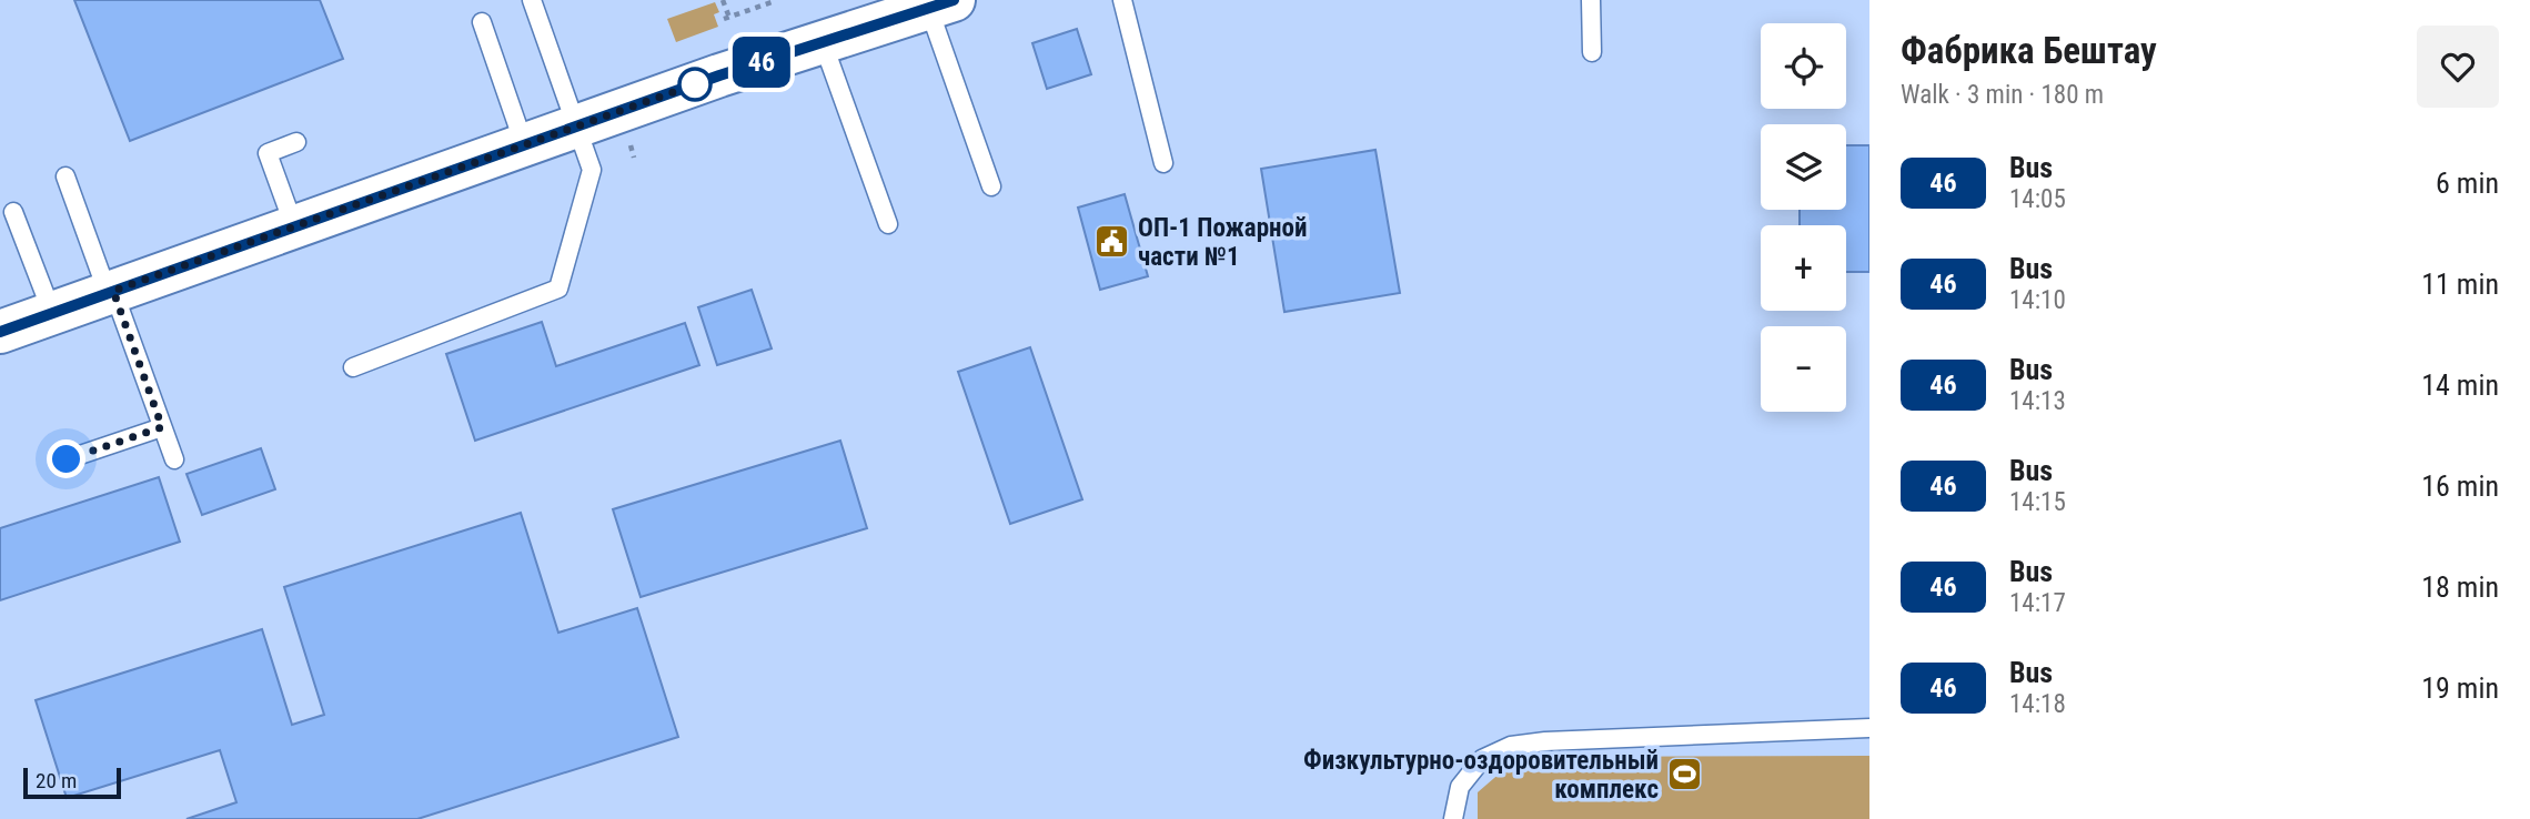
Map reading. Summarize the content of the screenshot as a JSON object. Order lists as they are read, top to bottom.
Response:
{
  "places": {
    "public building": ["ОП-1 Пожарной части №1"],
    "sports": ["Физкультурно-оздоровительный комплекс"]
  },
  "lines": ["bus line 46"],
  "scale_bar": "20 m",
  "page": {
    "on_map": "46",
    "heading": ["Фабрика Бештау", "Walk · 3 min · 180 m"],
    "map_buttons": ["+", "−"],
    "list": [
      {
        "mark": "46",
        "name": "Bus",
        "note": "14:05",
        "value": "6 min"
      },
      {
        "mark": "46",
        "name": "Bus",
        "note": "14:10",
        "value": "11 min"
      },
      {
        "mark": "46",
        "name": "Bus",
        "note": "14:13",
        "value": "14 min"
      },
      {
        "mark": "46",
        "name": "Bus",
        "note": "14:15",
        "value": "16 min"
      },
      {
        "mark": "46",
        "name": "Bus",
        "note": "14:17",
        "value": "18 min"
      },
      {
        "mark": "46",
        "name": "Bus",
        "note": "14:18",
        "value": "19 min"
      }
    ],
    "scale": "20 m"
  }
}
